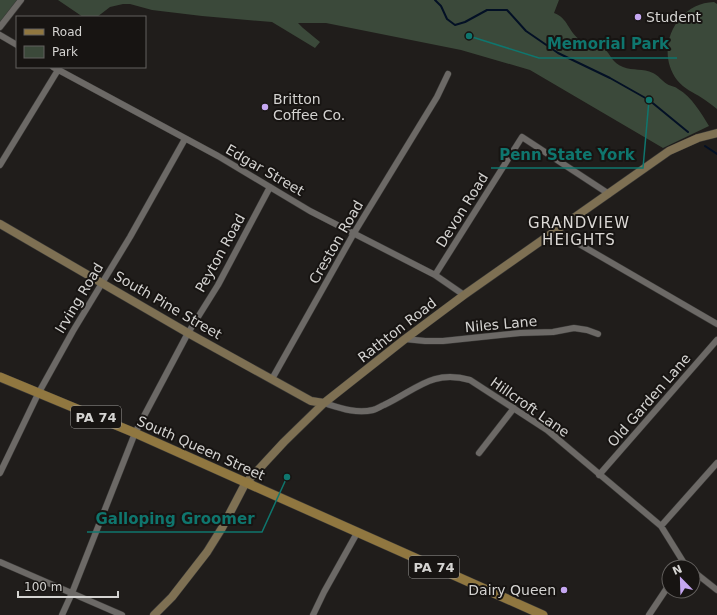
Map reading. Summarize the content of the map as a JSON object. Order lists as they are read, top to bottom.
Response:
{
  "streets": {
    "main road": ["PA 74", "South Queen Street"],
    "street": [
      "Edgar Street",
      "Devon Road",
      "Creston Road",
      "Peyton Road",
      "Irving Road",
      "South Pine Street",
      "Niles Lane",
      "Rathton Road",
      "Old Garden Lane",
      "Hillcroft Lane"
    ]
  },
  "crossings": [
    ["Edgar Street", "Devon Road"],
    ["Edgar Street", "Creston Road"],
    ["Edgar Street", "Peyton Road"],
    ["Edgar Street", "Irving Road"],
    ["Edgar Street", "Rathton Road"],
    ["Devon Road", "Rathton Road"],
    ["Creston Road", "South Pine Street"],
    ["Peyton Road", "South Pine Street"],
    ["Peyton Road", "South Queen Street"],
    ["Irving Road", "South Pine Street"],
    ["Irving Road", "South Queen Street"],
    ["South Pine Street", "Rathton Road"],
    ["South Pine Street", "Hillcroft Lane"],
    ["Niles Lane", "Rathton Road"],
    ["Rathton Road", "Hillcroft Lane"],
    ["Rathton Road", "South Queen Street"],
    ["Old Garden Lane", "Hillcroft Lane"]
  ],
  "districts": ["GRANDVIEW HEIGHTS"],
  "places": [
    "Student",
    "Memorial Park",
    "Penn State York",
    "Britton Coffee Co.",
    "Galloping Groomer",
    "Dairy Queen"
  ],
  "legend": ["Road", "Park"],
  "scale_bar": "100 m",
  "north": "top left"
}
